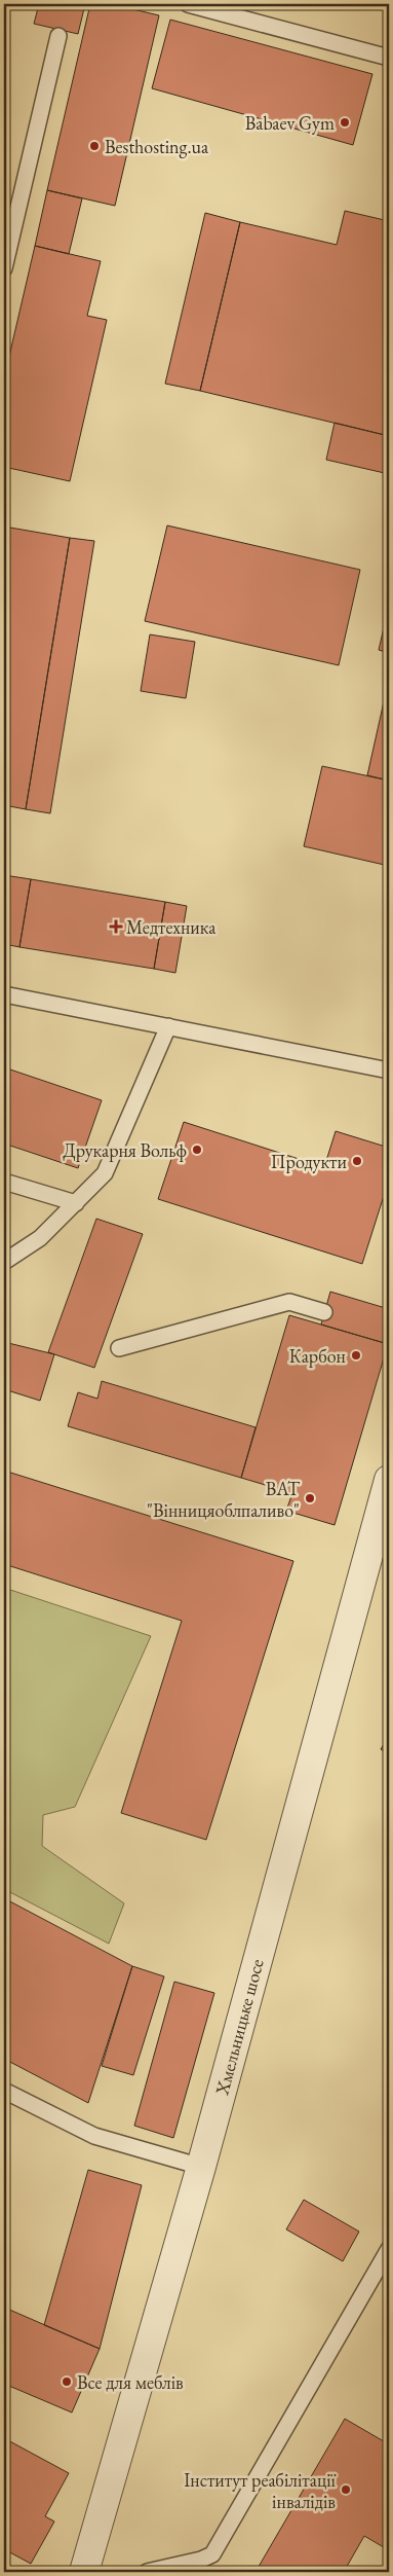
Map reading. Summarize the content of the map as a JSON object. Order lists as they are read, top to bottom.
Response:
{
  "streets": {
    "street": ["Хмельницьке шосе"]
  },
  "places": {
    "other": [
      "Babaev Gym",
      "Besthosting.ua",
      "Друкарня Вольф",
      "Продукти",
      "Карбон",
      "ВАТ \"Вінницяоблпаливо\"",
      "Все для меблів",
      "Інститут реабілітації інвалідів"
    ],
    "health": ["Медтехника"]
  }
}
